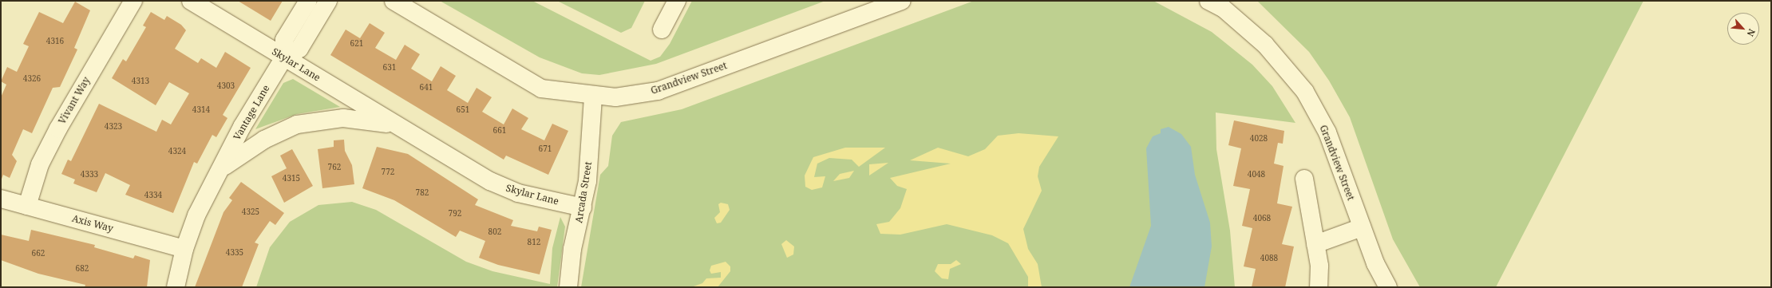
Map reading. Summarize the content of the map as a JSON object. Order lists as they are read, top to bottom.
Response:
{
  "streets": {
    "street": [
      "Skylar Lane",
      "Grandview Street",
      "Vivant Way",
      "Vantage Lane",
      "Arcada Street",
      "Axis Way"
    ]
  },
  "crossings": [
    ["Skylar Lane", "Vantage Lane"],
    ["Skylar Lane", "Arcada Street"],
    ["Grandview Street", "Arcada Street"],
    ["Vivant Way", "Axis Way"],
    ["Vantage Lane", "Axis Way"]
  ],
  "house_numbers": [
    "4316",
    "621",
    "631",
    "4326",
    "4313",
    "4303",
    "641",
    "4314",
    "651",
    "4323",
    "661",
    "4028",
    "671",
    "4324",
    "762",
    "772",
    "4333",
    "4048",
    "4315",
    "782",
    "4334",
    "4325",
    "792",
    "4068",
    "802",
    "812",
    "4335",
    "662",
    "4088",
    "682"
  ],
  "north": "bottom right"
}
